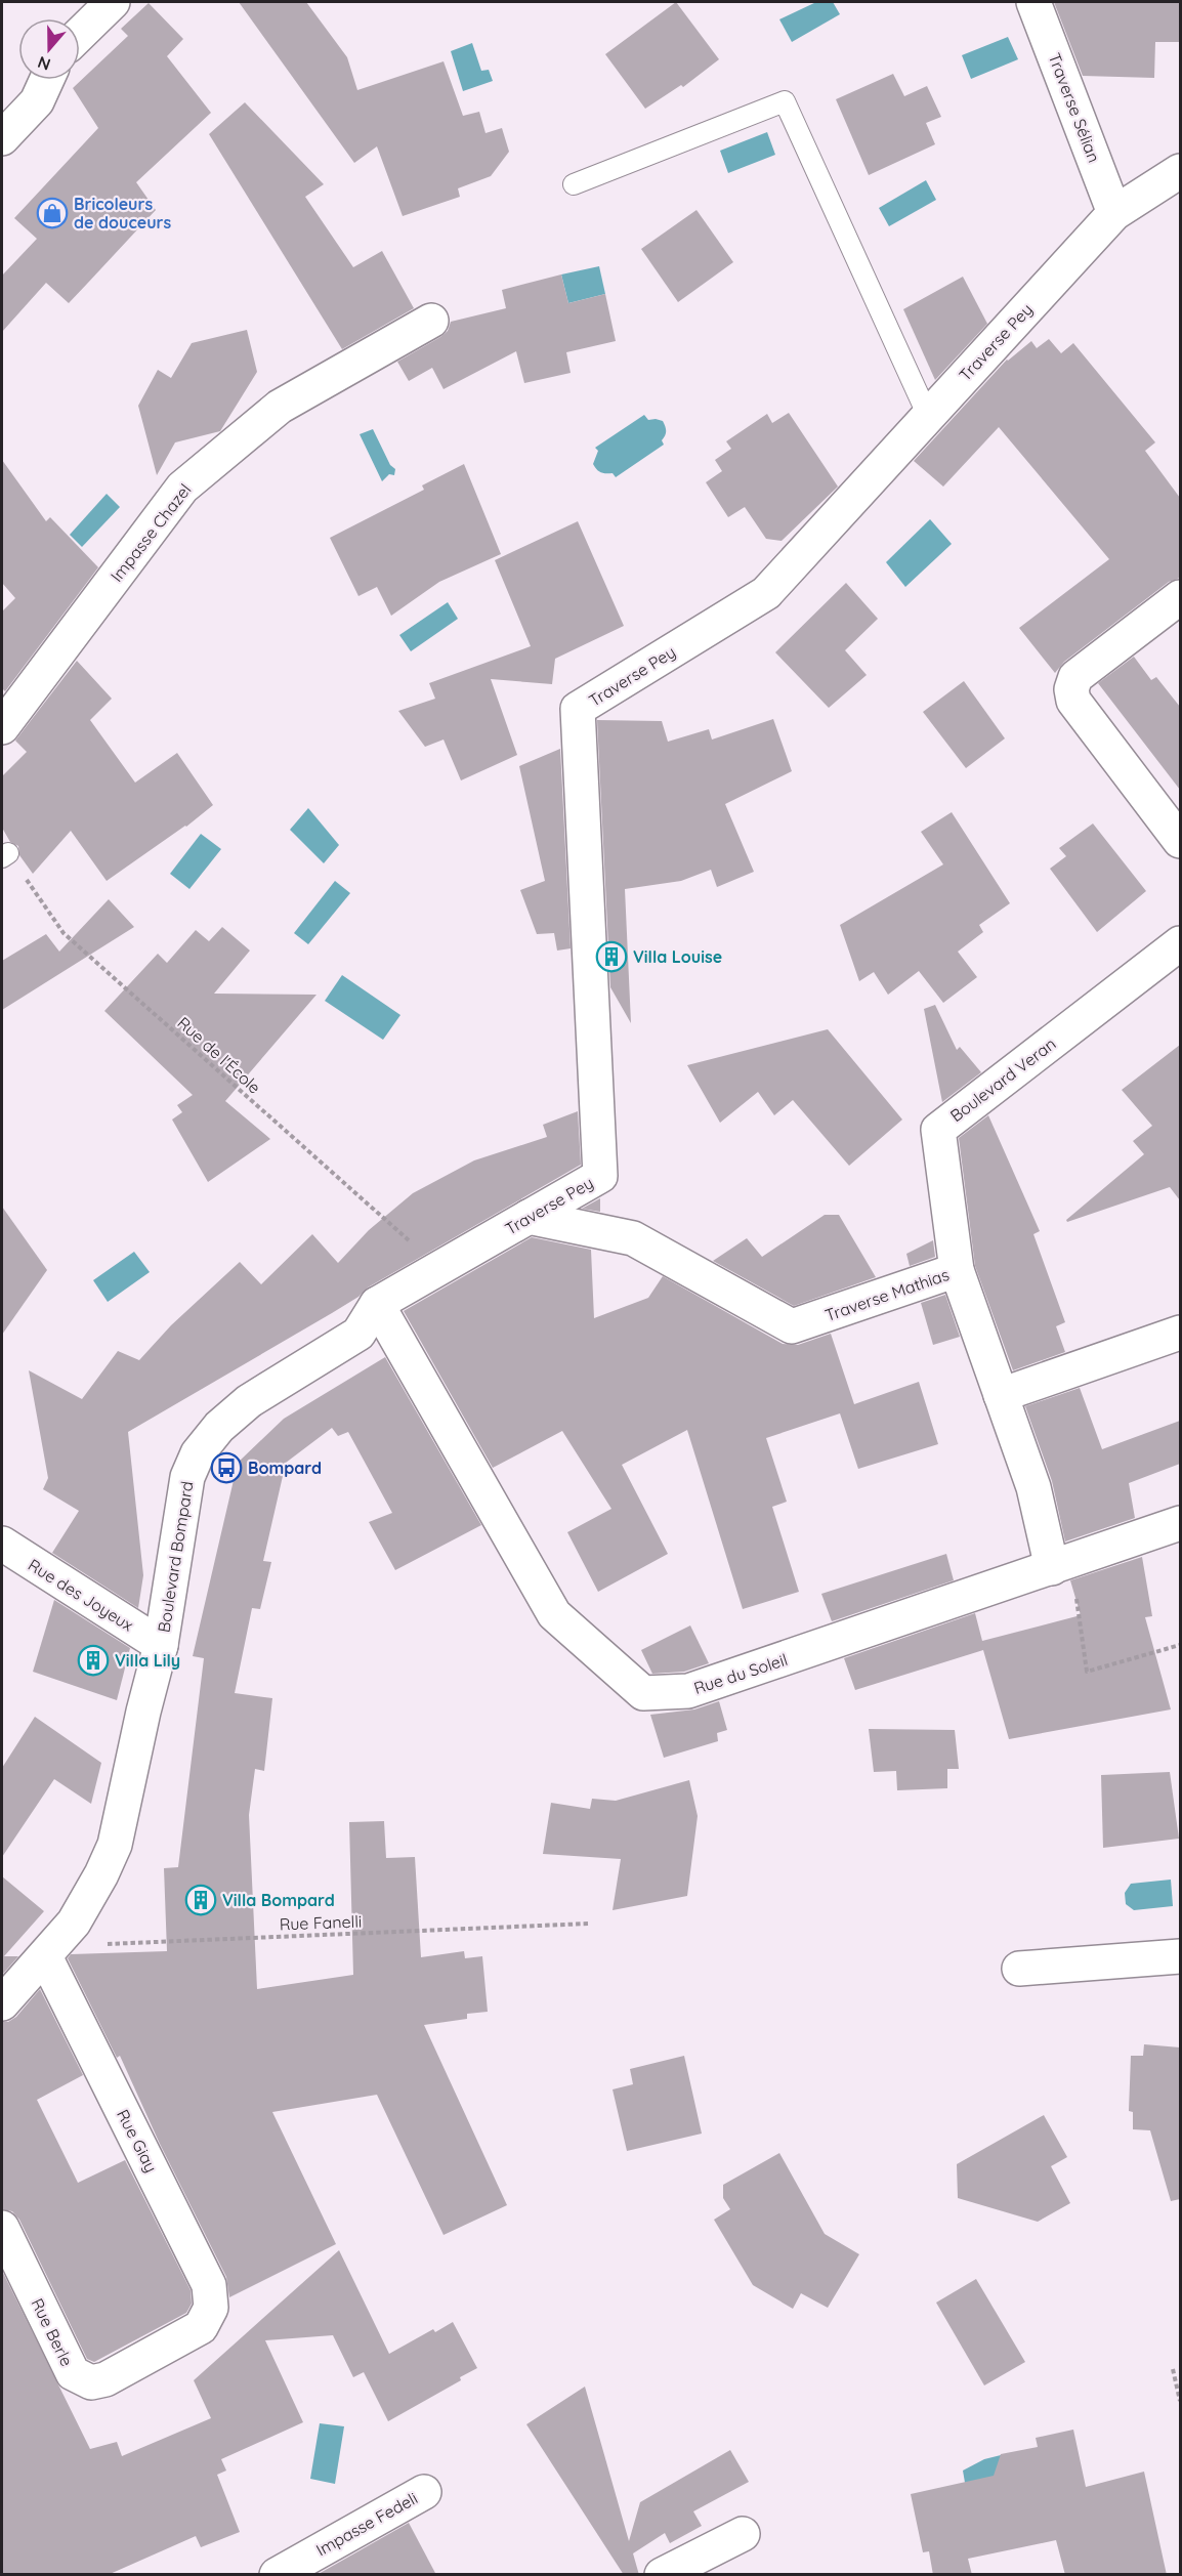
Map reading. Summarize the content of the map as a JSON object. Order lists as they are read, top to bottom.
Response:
{
  "streets": {
    "street": [
      "Traverse Sélian",
      "Traverse Pey",
      "Impasse Chazel",
      "Boulevard Veran",
      "Traverse Mathias",
      "Boulevard Bompard",
      "Rue des Joyeux",
      "Rue du Soleil",
      "Rue Giay",
      "Rue Berle",
      "Impasse Fedeli"
    ],
    "path": ["Rue de l'École", "Rue Fanelli"]
  },
  "crossings": [
    ["Traverse Sélian", "Traverse Pey"],
    ["Traverse Pey", "Rue de l'École"],
    ["Traverse Pey", "Traverse Mathias"],
    ["Traverse Pey", "Boulevard Bompard"],
    ["Traverse Pey", "Rue du Soleil"],
    ["Boulevard Veran", "Traverse Mathias"],
    ["Traverse Mathias", "Rue du Soleil"],
    ["Boulevard Bompard", "Rue des Joyeux"],
    ["Boulevard Bompard", "Rue du Soleil"],
    ["Boulevard Bompard", "Rue Fanelli"],
    ["Boulevard Bompard", "Rue Giay"],
    ["Rue Fanelli", "Rue Giay"],
    ["Rue Giay", "Rue Berle"]
  ],
  "places": {
    "shop": ["Bricoleurs de douceurs"],
    "building": ["Villa Louise", "Villa Lily", "Villa Bompard"],
    "bus stop": ["Bompard"]
  },
  "north": "bottom"
}
